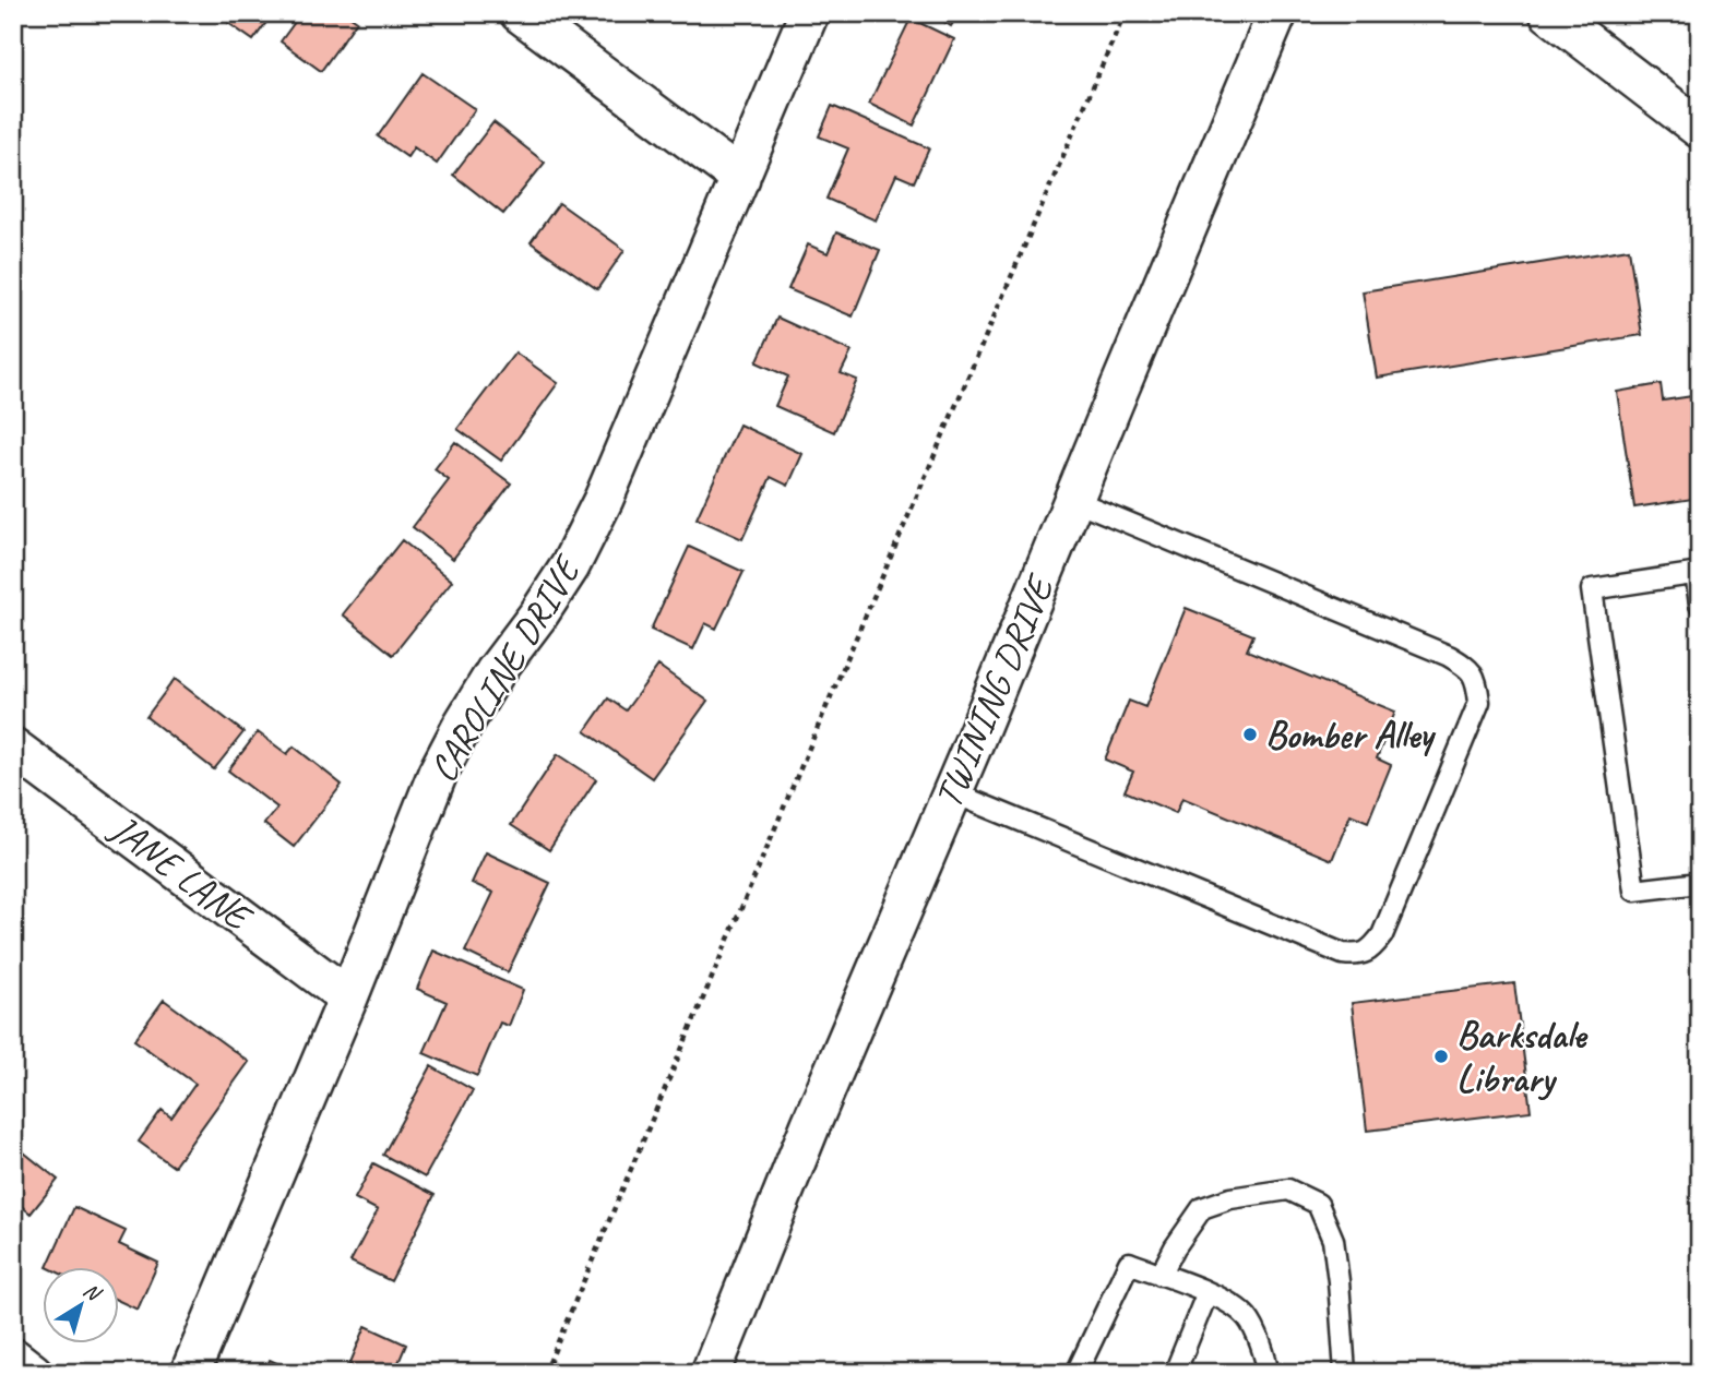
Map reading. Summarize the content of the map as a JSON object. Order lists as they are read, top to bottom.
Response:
{
  "streets": {
    "street": ["CAROLINE DRIVE", "TWINING DRIVE", "JANE LANE"]
  },
  "crossings": [
    ["CAROLINE DRIVE", "JANE LANE"]
  ],
  "places": ["Bomber Alley", "Barksdale Library"],
  "north": "top right"
}
